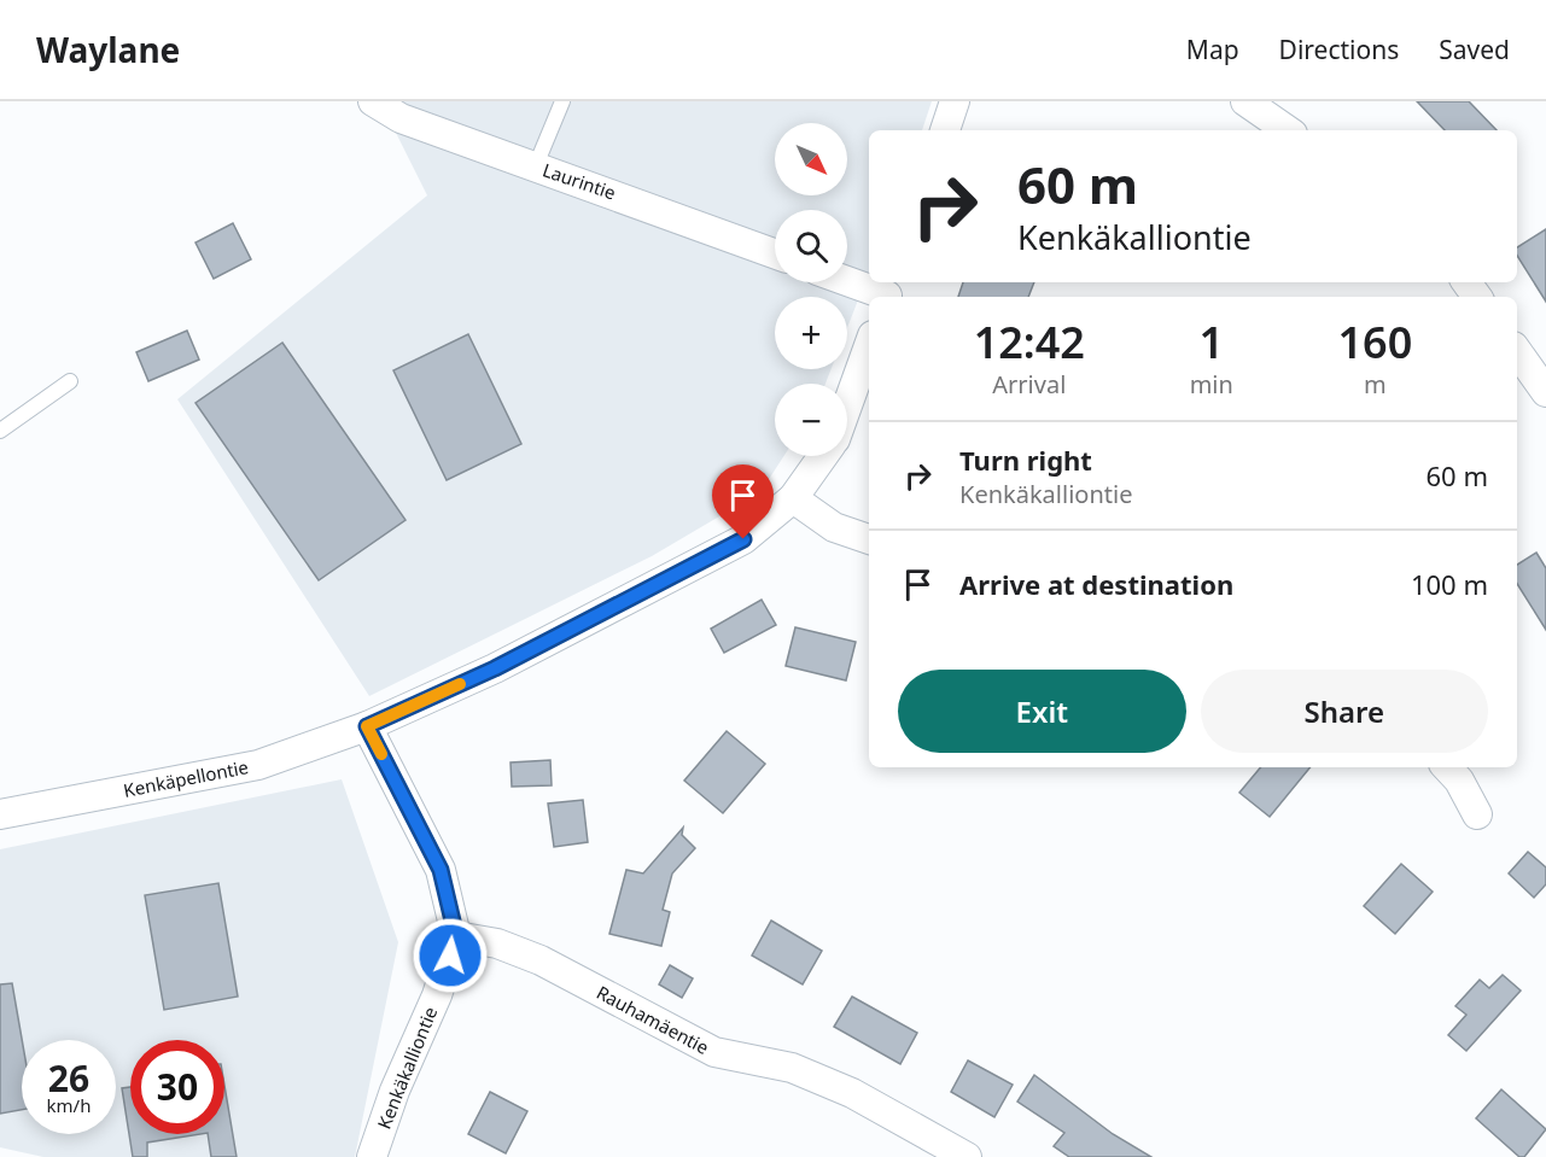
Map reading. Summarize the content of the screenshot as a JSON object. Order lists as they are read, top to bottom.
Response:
{
  "streets": {
    "street": [
      "Laurintie",
      "Kenkäpellontie",
      "Rauhamäentie",
      "Kenkäkalliontie"
    ]
  },
  "crossings": [
    ["Rauhamäentie", "Kenkäkalliontie"]
  ],
  "north": "bottom right",
  "page": {
    "header": "Waylane",
    "nav": ["Map", "Directions", "Saved"],
    "map_buttons": ["+", "−"],
    "turn": ["60 m", "Kenkäkalliontie"],
    "eta": [
      "12:42",
      "Arrival",
      "1",
      "min",
      "160",
      "m"
    ],
    "list": [
      {
        "name": "Turn right",
        "note": "Kenkäkalliontie",
        "value": "60 m"
      },
      {
        "name": "Arrive at destination",
        "value": "100 m"
      }
    ],
    "buttons": ["Exit", "Share"],
    "speed": "26 km/h",
    "limit": "30"
  }
}
